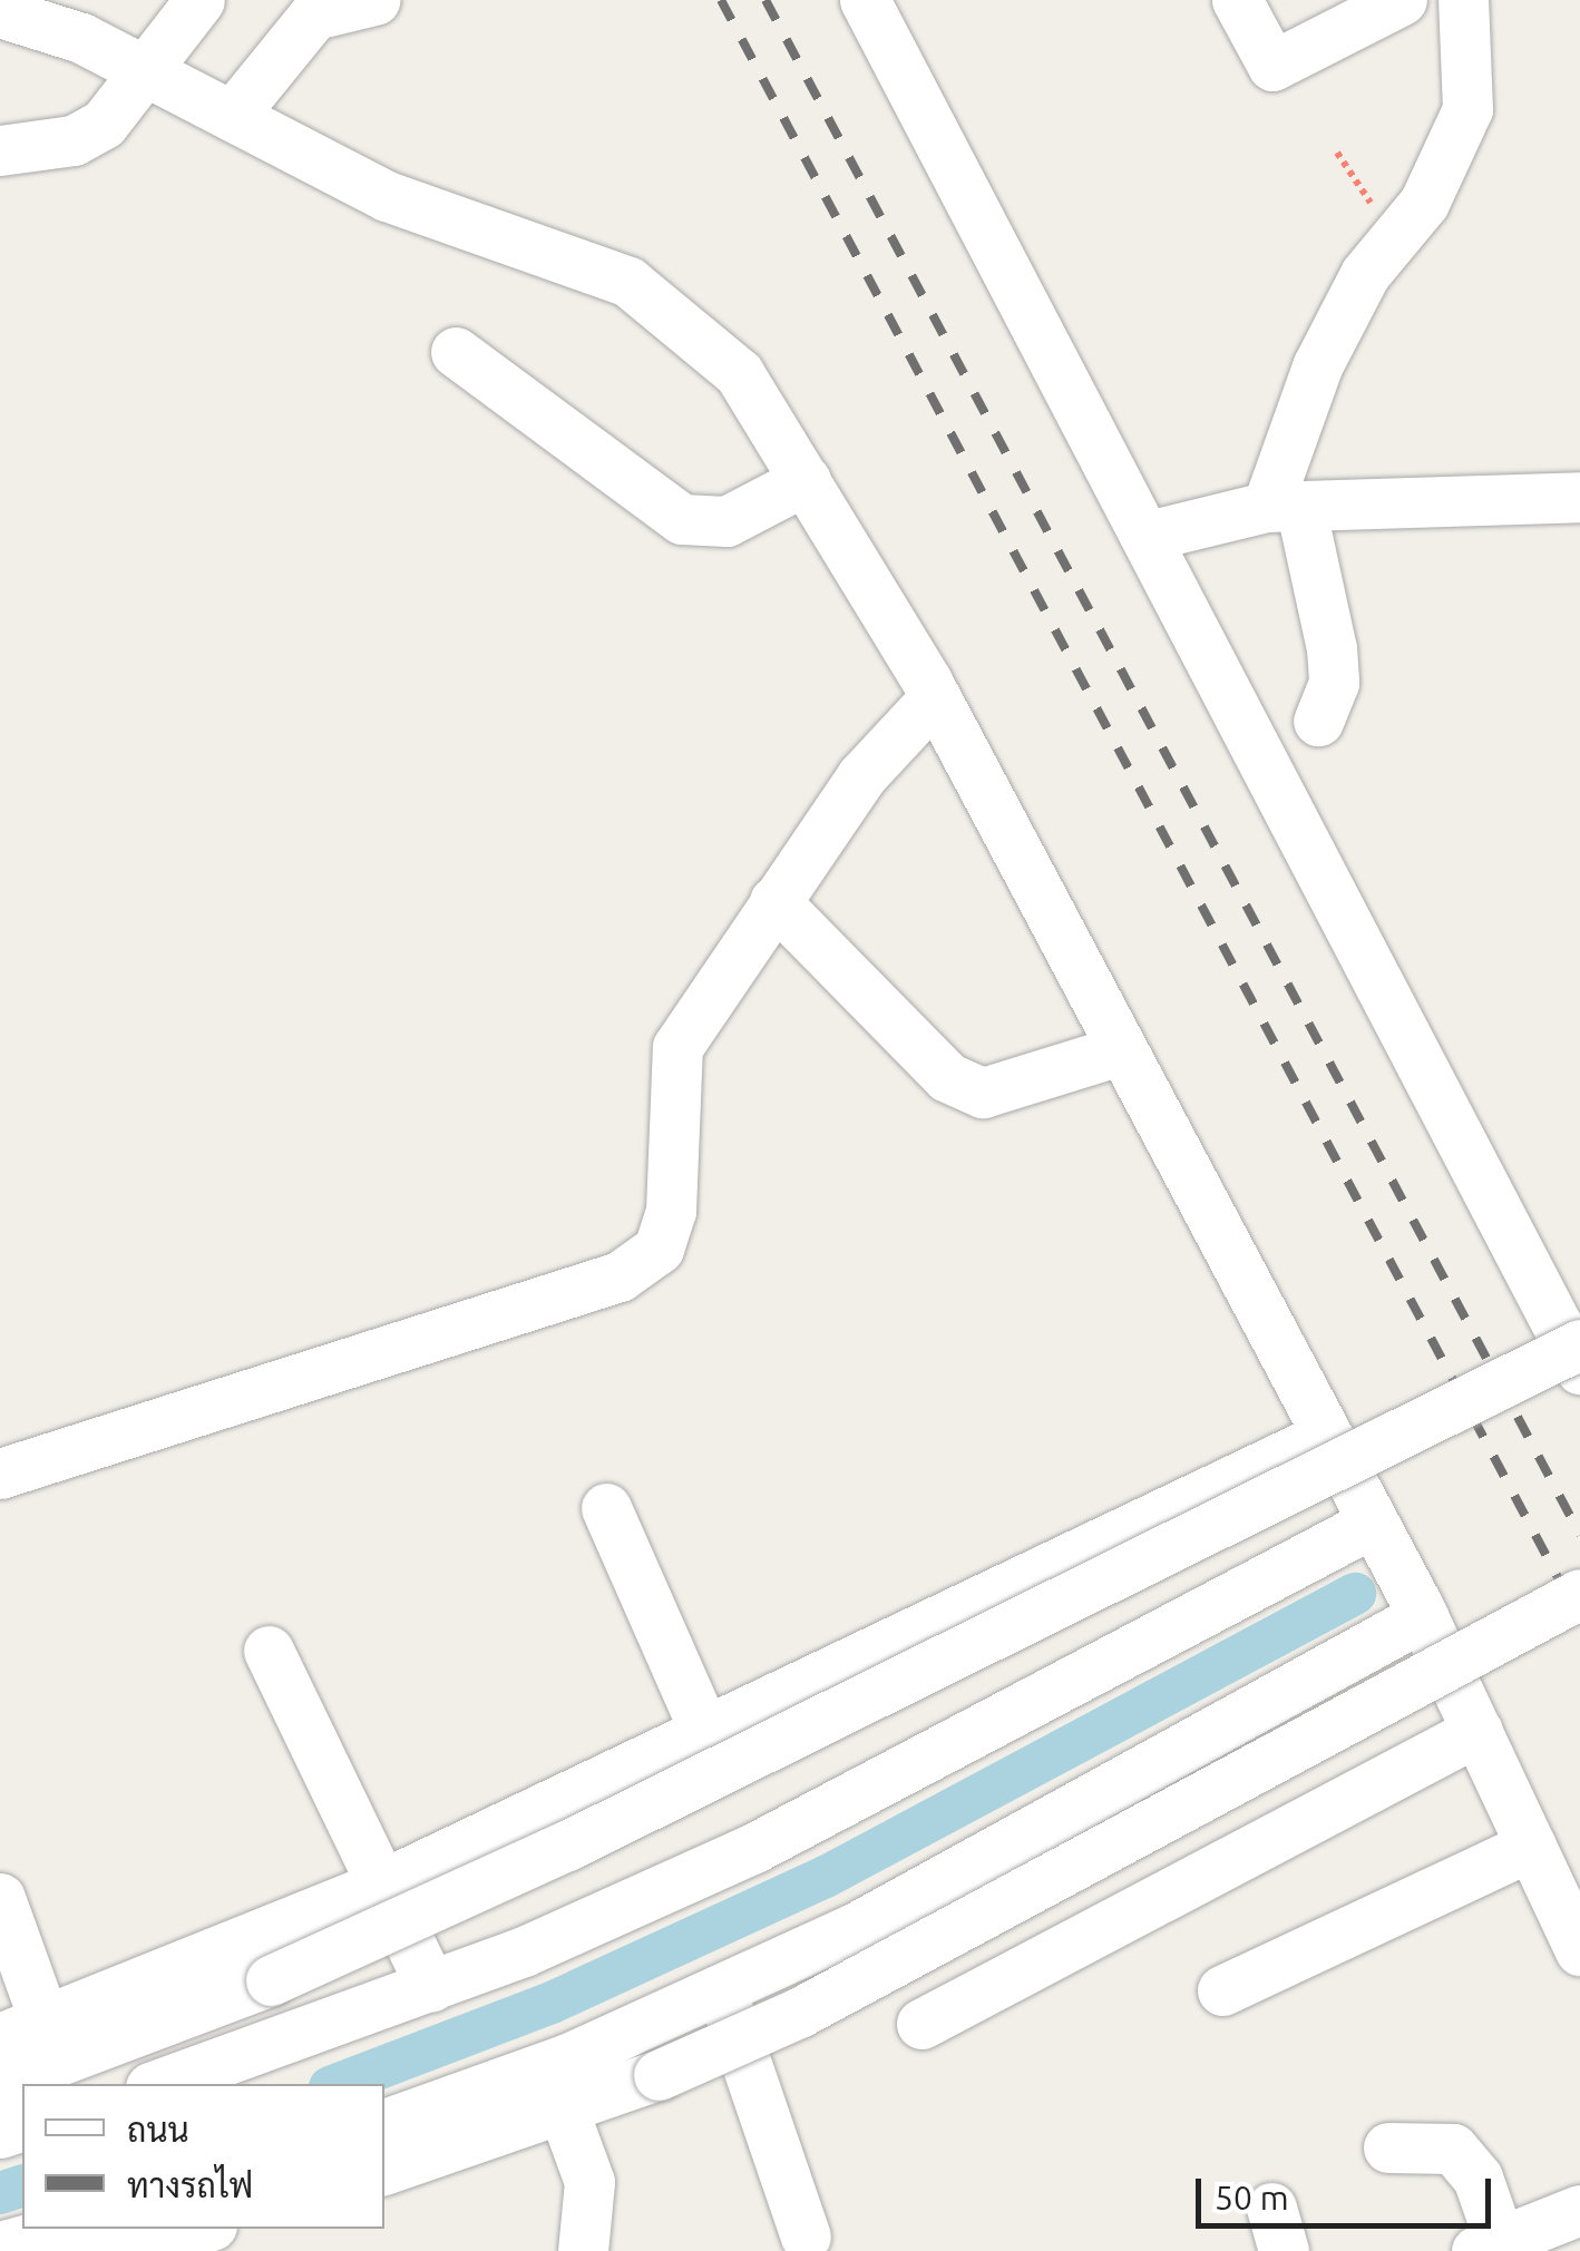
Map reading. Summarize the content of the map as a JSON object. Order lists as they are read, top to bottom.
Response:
{
  "legend": ["ถนน", "ทางรถไฟ"],
  "scale_bar": "50 m"
}
